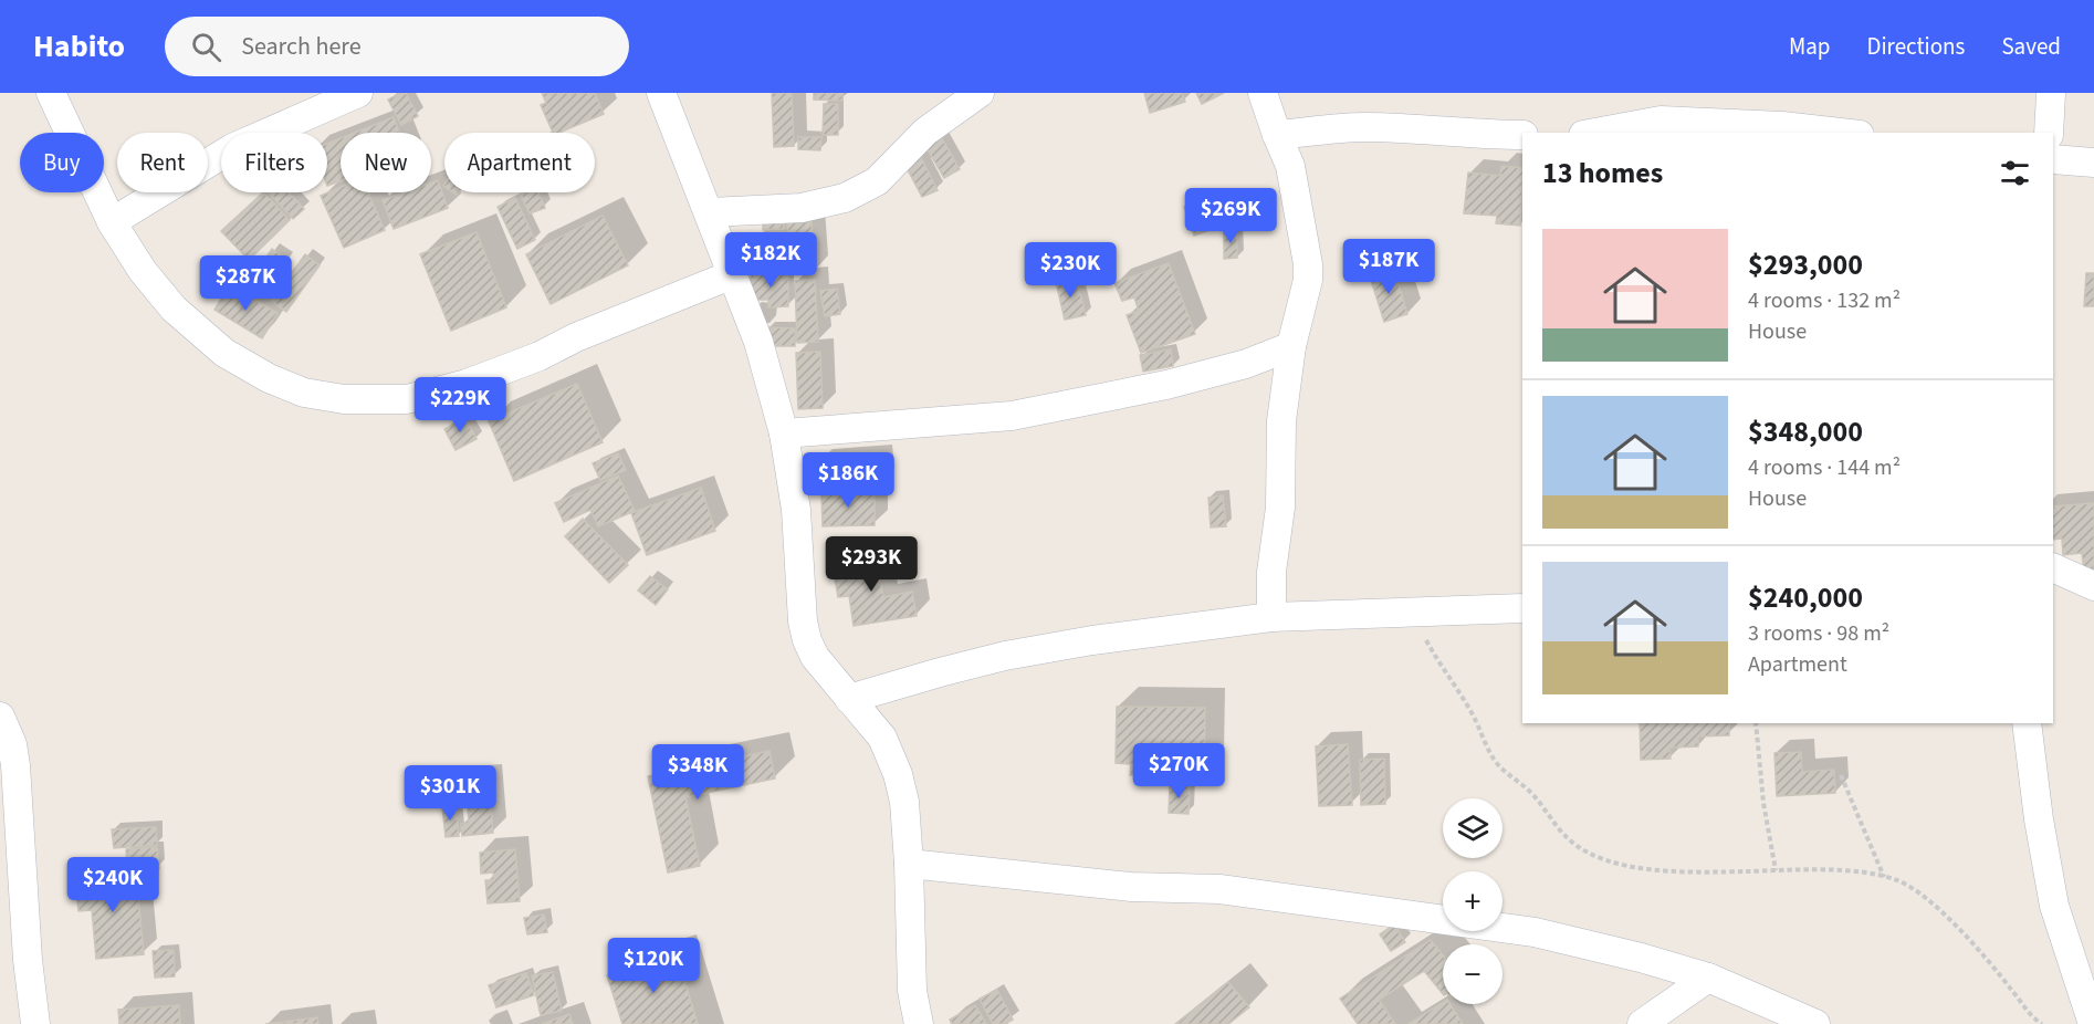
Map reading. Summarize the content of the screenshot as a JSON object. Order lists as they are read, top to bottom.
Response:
{
  "page": {
    "header": "Habito",
    "search": "Search here",
    "nav": ["Map", "Directions", "Saved"],
    "chip": [
      "Buy",
      "Rent",
      "Filters",
      "New",
      "Apartment"
    ],
    "heading": "13 homes",
    "price": [
      "$269K",
      "$182K",
      "$187K",
      "$230K",
      "$287K",
      "$229K",
      "$186K",
      "$293K",
      "$270K",
      "$348K",
      "$301K",
      "$240K",
      "$120K"
    ],
    "list": [
      {
        "name": "$293,000",
        "note": "4 rooms · 132 m² · House"
      },
      {
        "name": "$348,000",
        "note": "4 rooms · 144 m² · House"
      },
      {
        "name": "$240,000",
        "note": "3 rooms · 98 m² · Apartment"
      }
    ],
    "map_buttons": ["+", "−"]
  }
}
